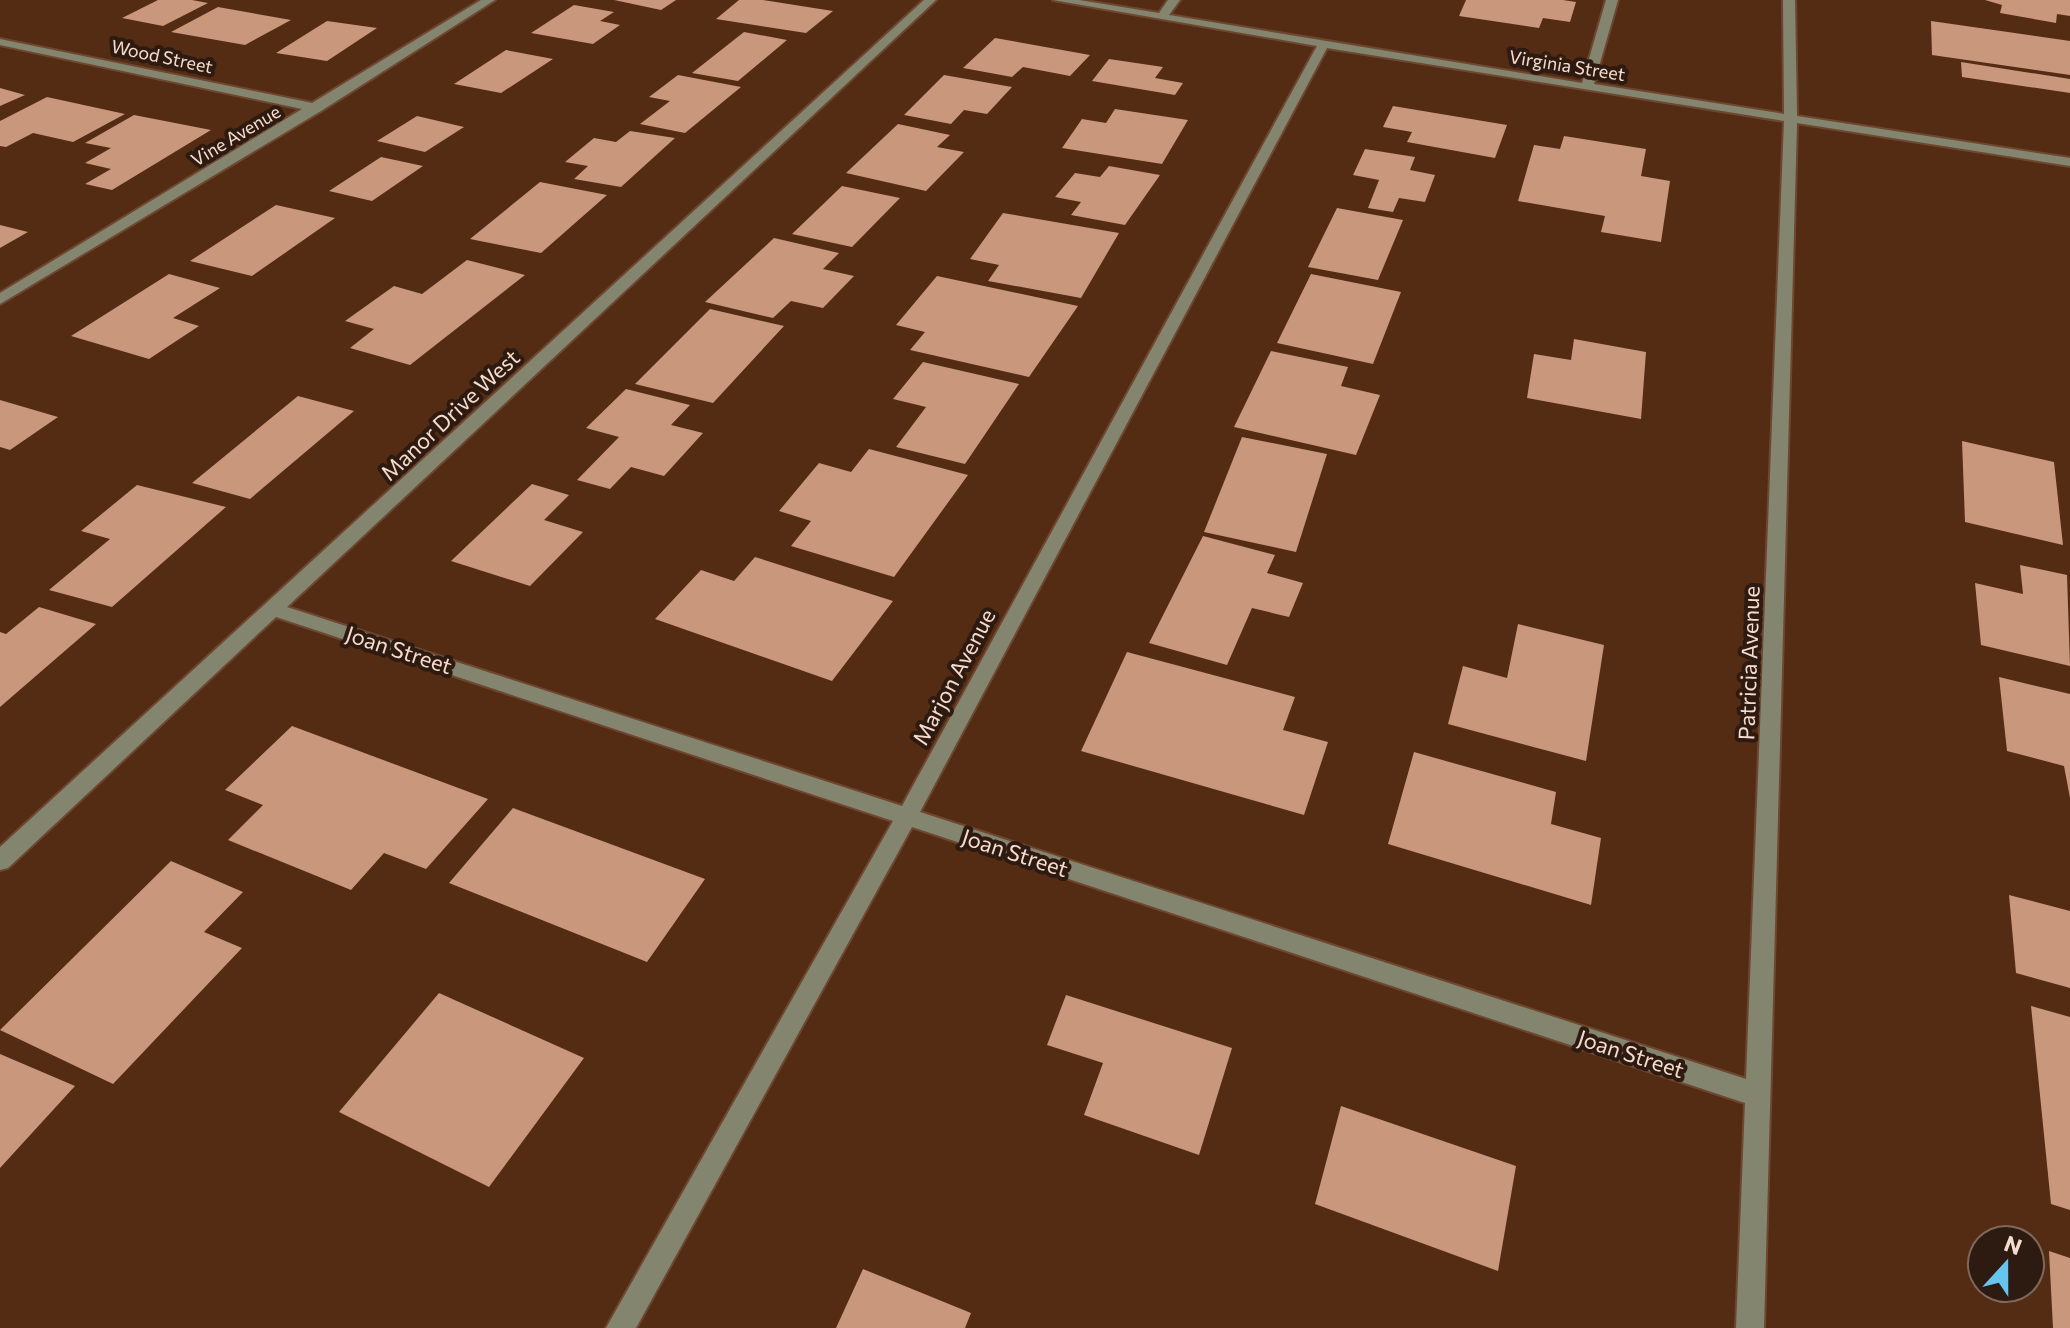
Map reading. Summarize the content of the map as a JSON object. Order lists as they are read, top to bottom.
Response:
{
  "streets": {
    "street": [
      "Wood Street",
      "Virginia Street",
      "Vine Avenue",
      "Manor Drive West",
      "Joan Street",
      "Patricia Avenue",
      "Marjon Avenue"
    ]
  },
  "crossings": [
    ["Wood Street", "Vine Avenue"],
    ["Virginia Street", "Patricia Avenue"],
    ["Virginia Street", "Marjon Avenue"],
    ["Manor Drive West", "Joan Street"],
    ["Joan Street", "Patricia Avenue"],
    ["Joan Street", "Marjon Avenue"]
  ],
  "north": "top"
}
